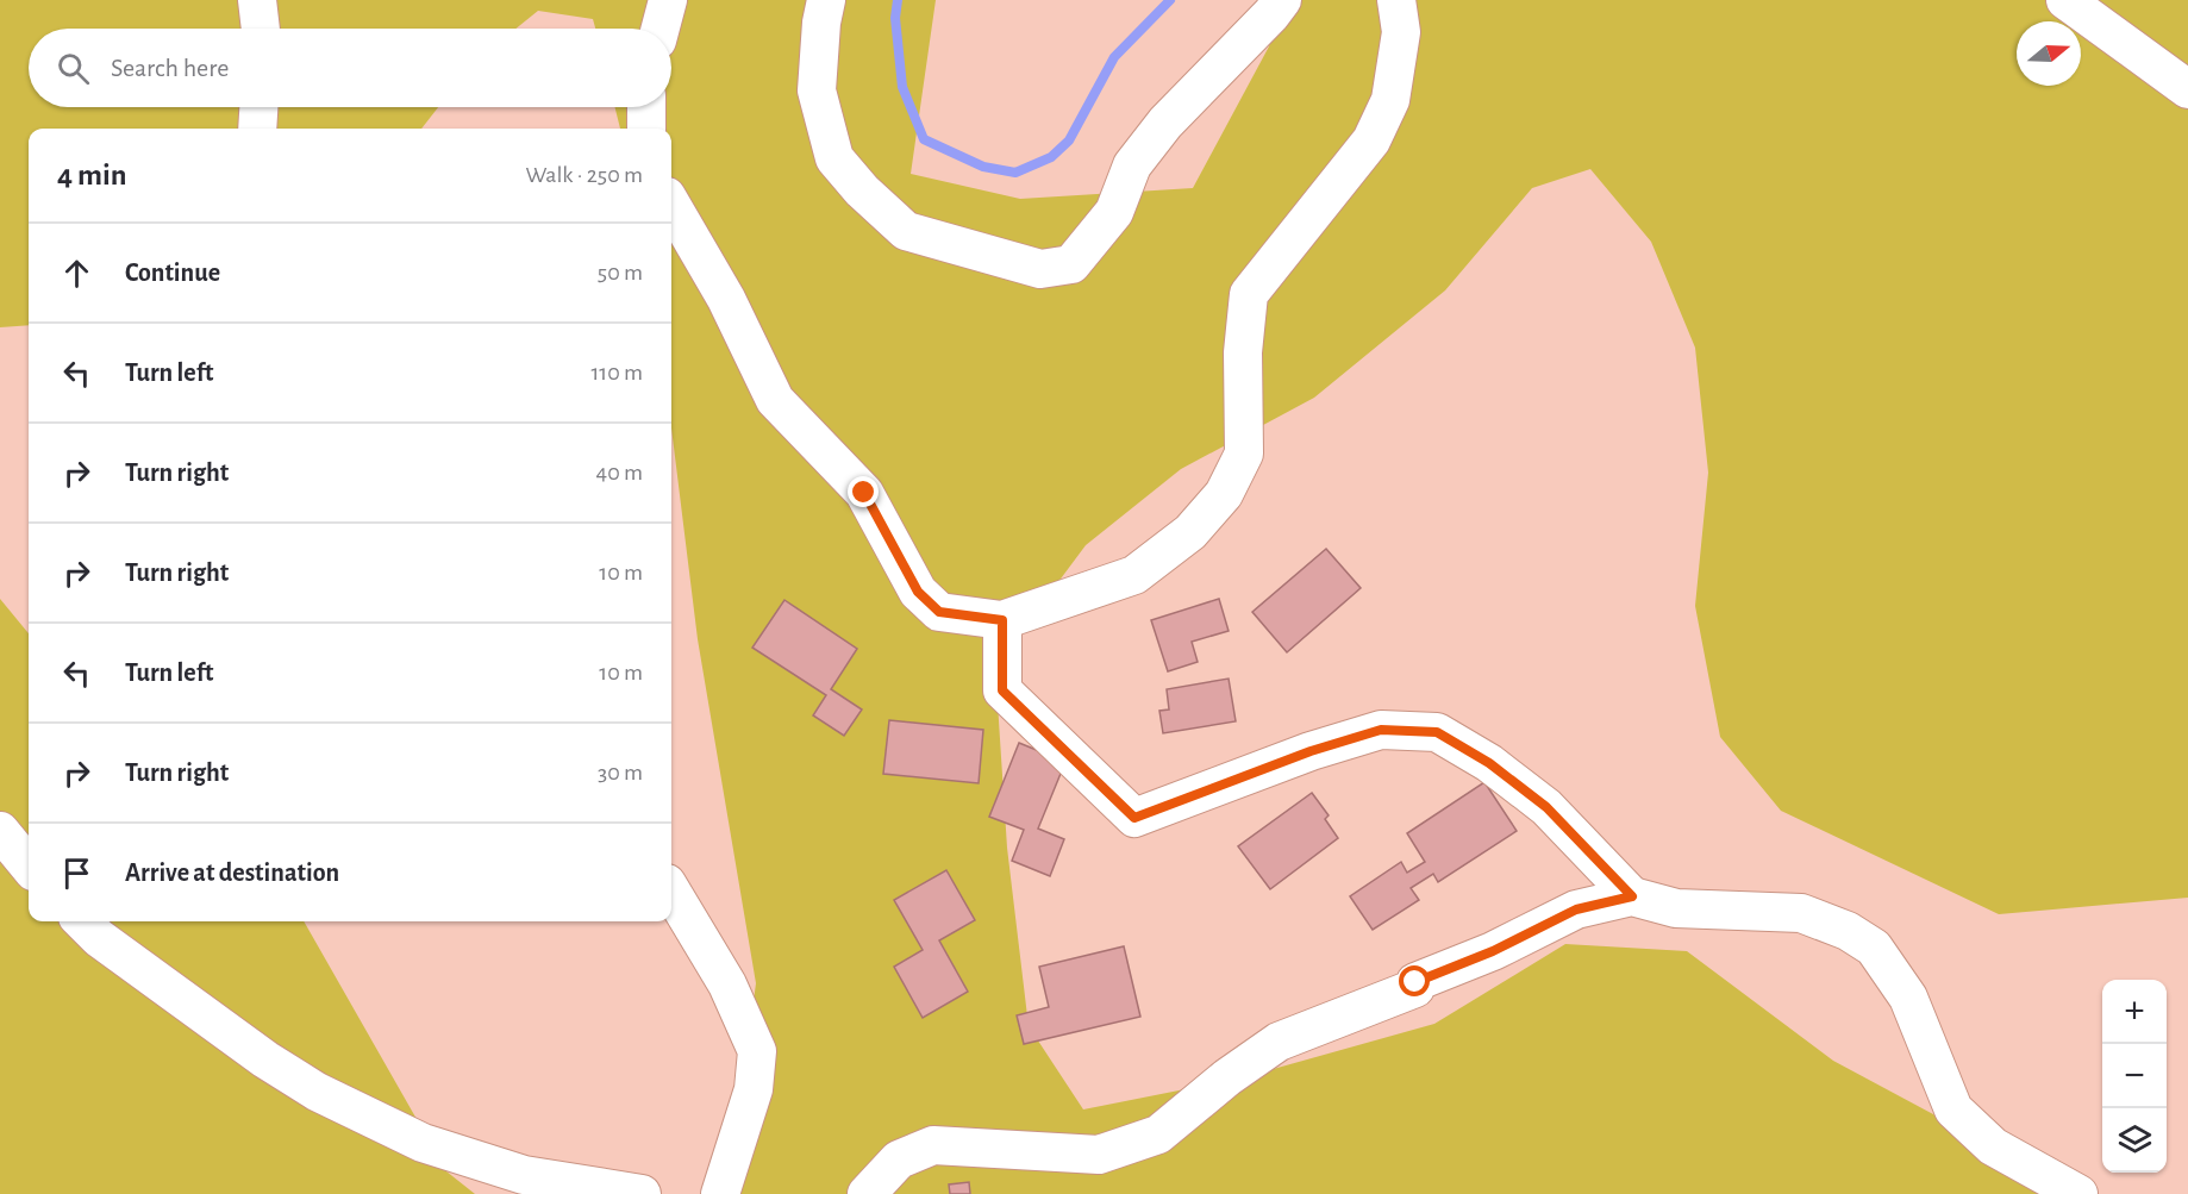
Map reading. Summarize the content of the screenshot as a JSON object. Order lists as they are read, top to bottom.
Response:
{
  "north": "right",
  "page": {
    "search": "Search here",
    "heading": ["4 min", "Walk · 250 m"],
    "list": [
      ["Continue", "50 m"],
      ["Turn left", "110 m"],
      ["Turn right", "40 m"],
      ["Turn right", "10 m"],
      ["Turn left", "10 m"],
      ["Turn right", "30 m"],
      "Arrive at destination"
    ],
    "map_buttons": ["+", "−"]
  }
}
